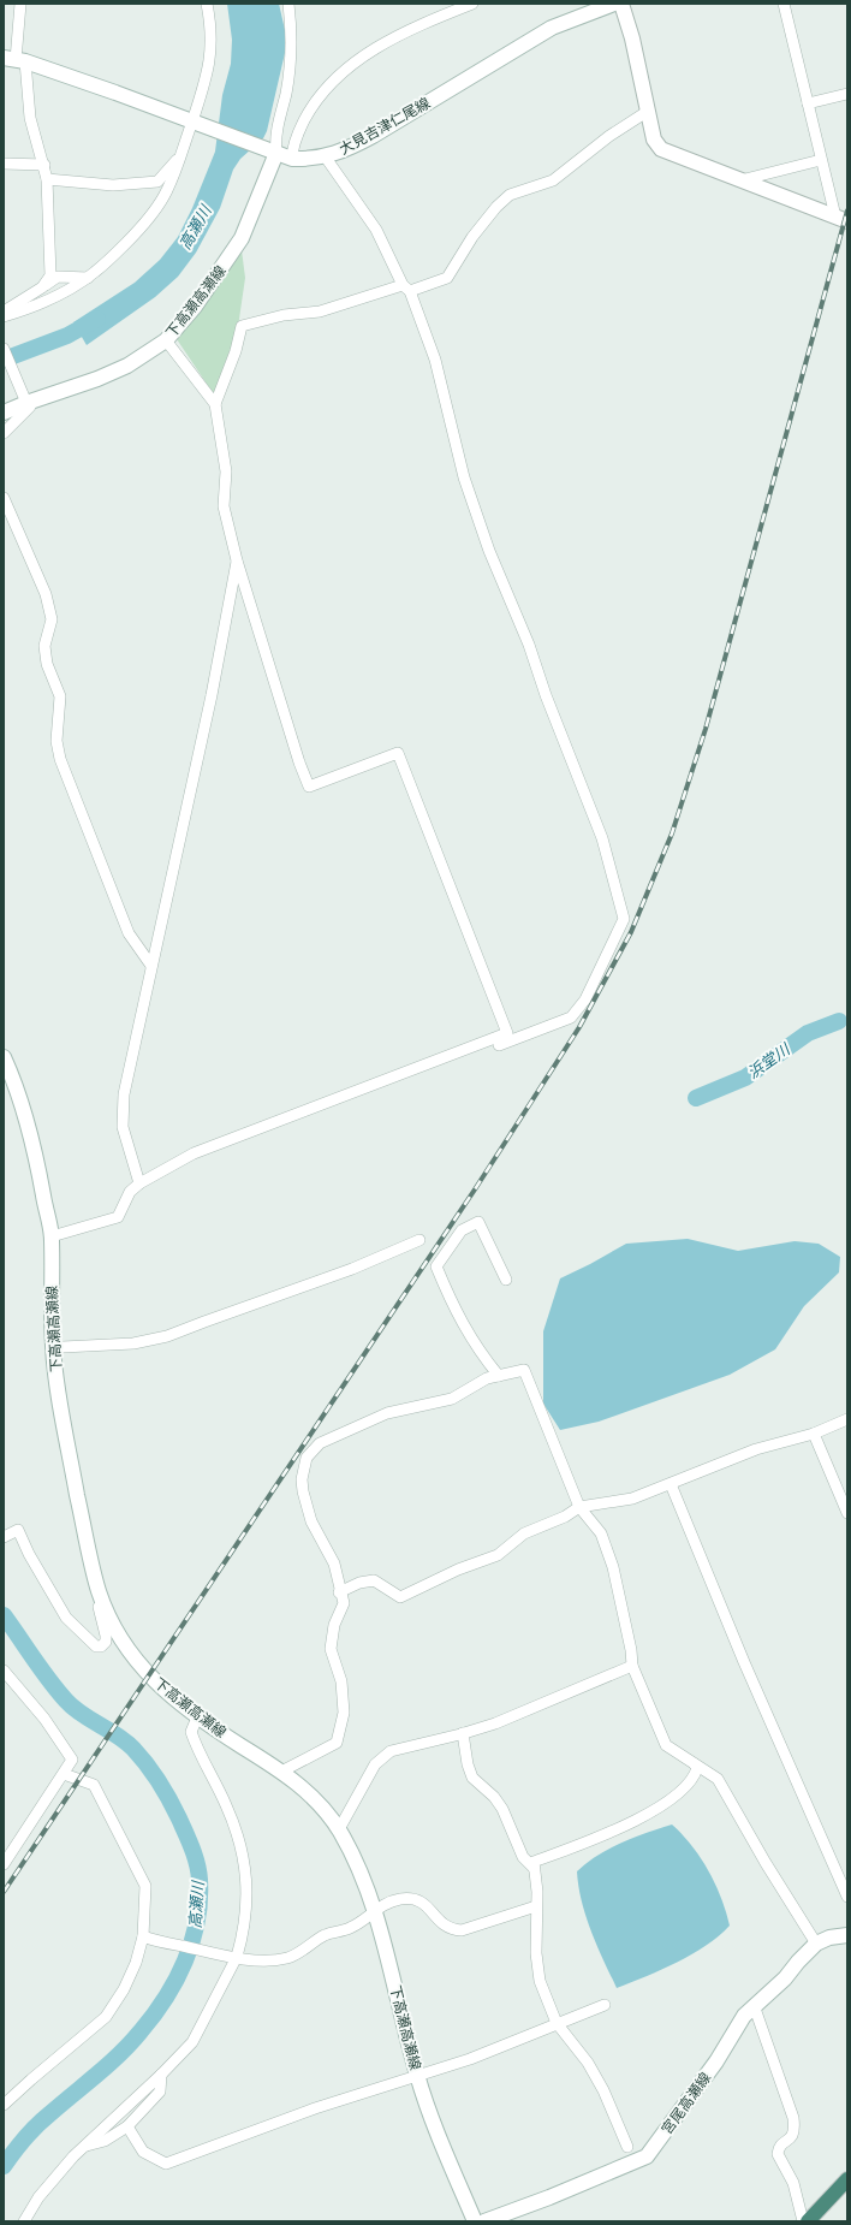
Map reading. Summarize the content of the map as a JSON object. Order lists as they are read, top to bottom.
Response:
{
  "streets": {
    "main road": ["大見吉津仁尾線", "下高瀬高瀬線", "宮尾高瀬線"]
  },
  "crossings": [
    ["大見吉津仁尾線", "下高瀬高瀬線"]
  ],
  "water": ["高瀬川", "浜堂川"]
}
